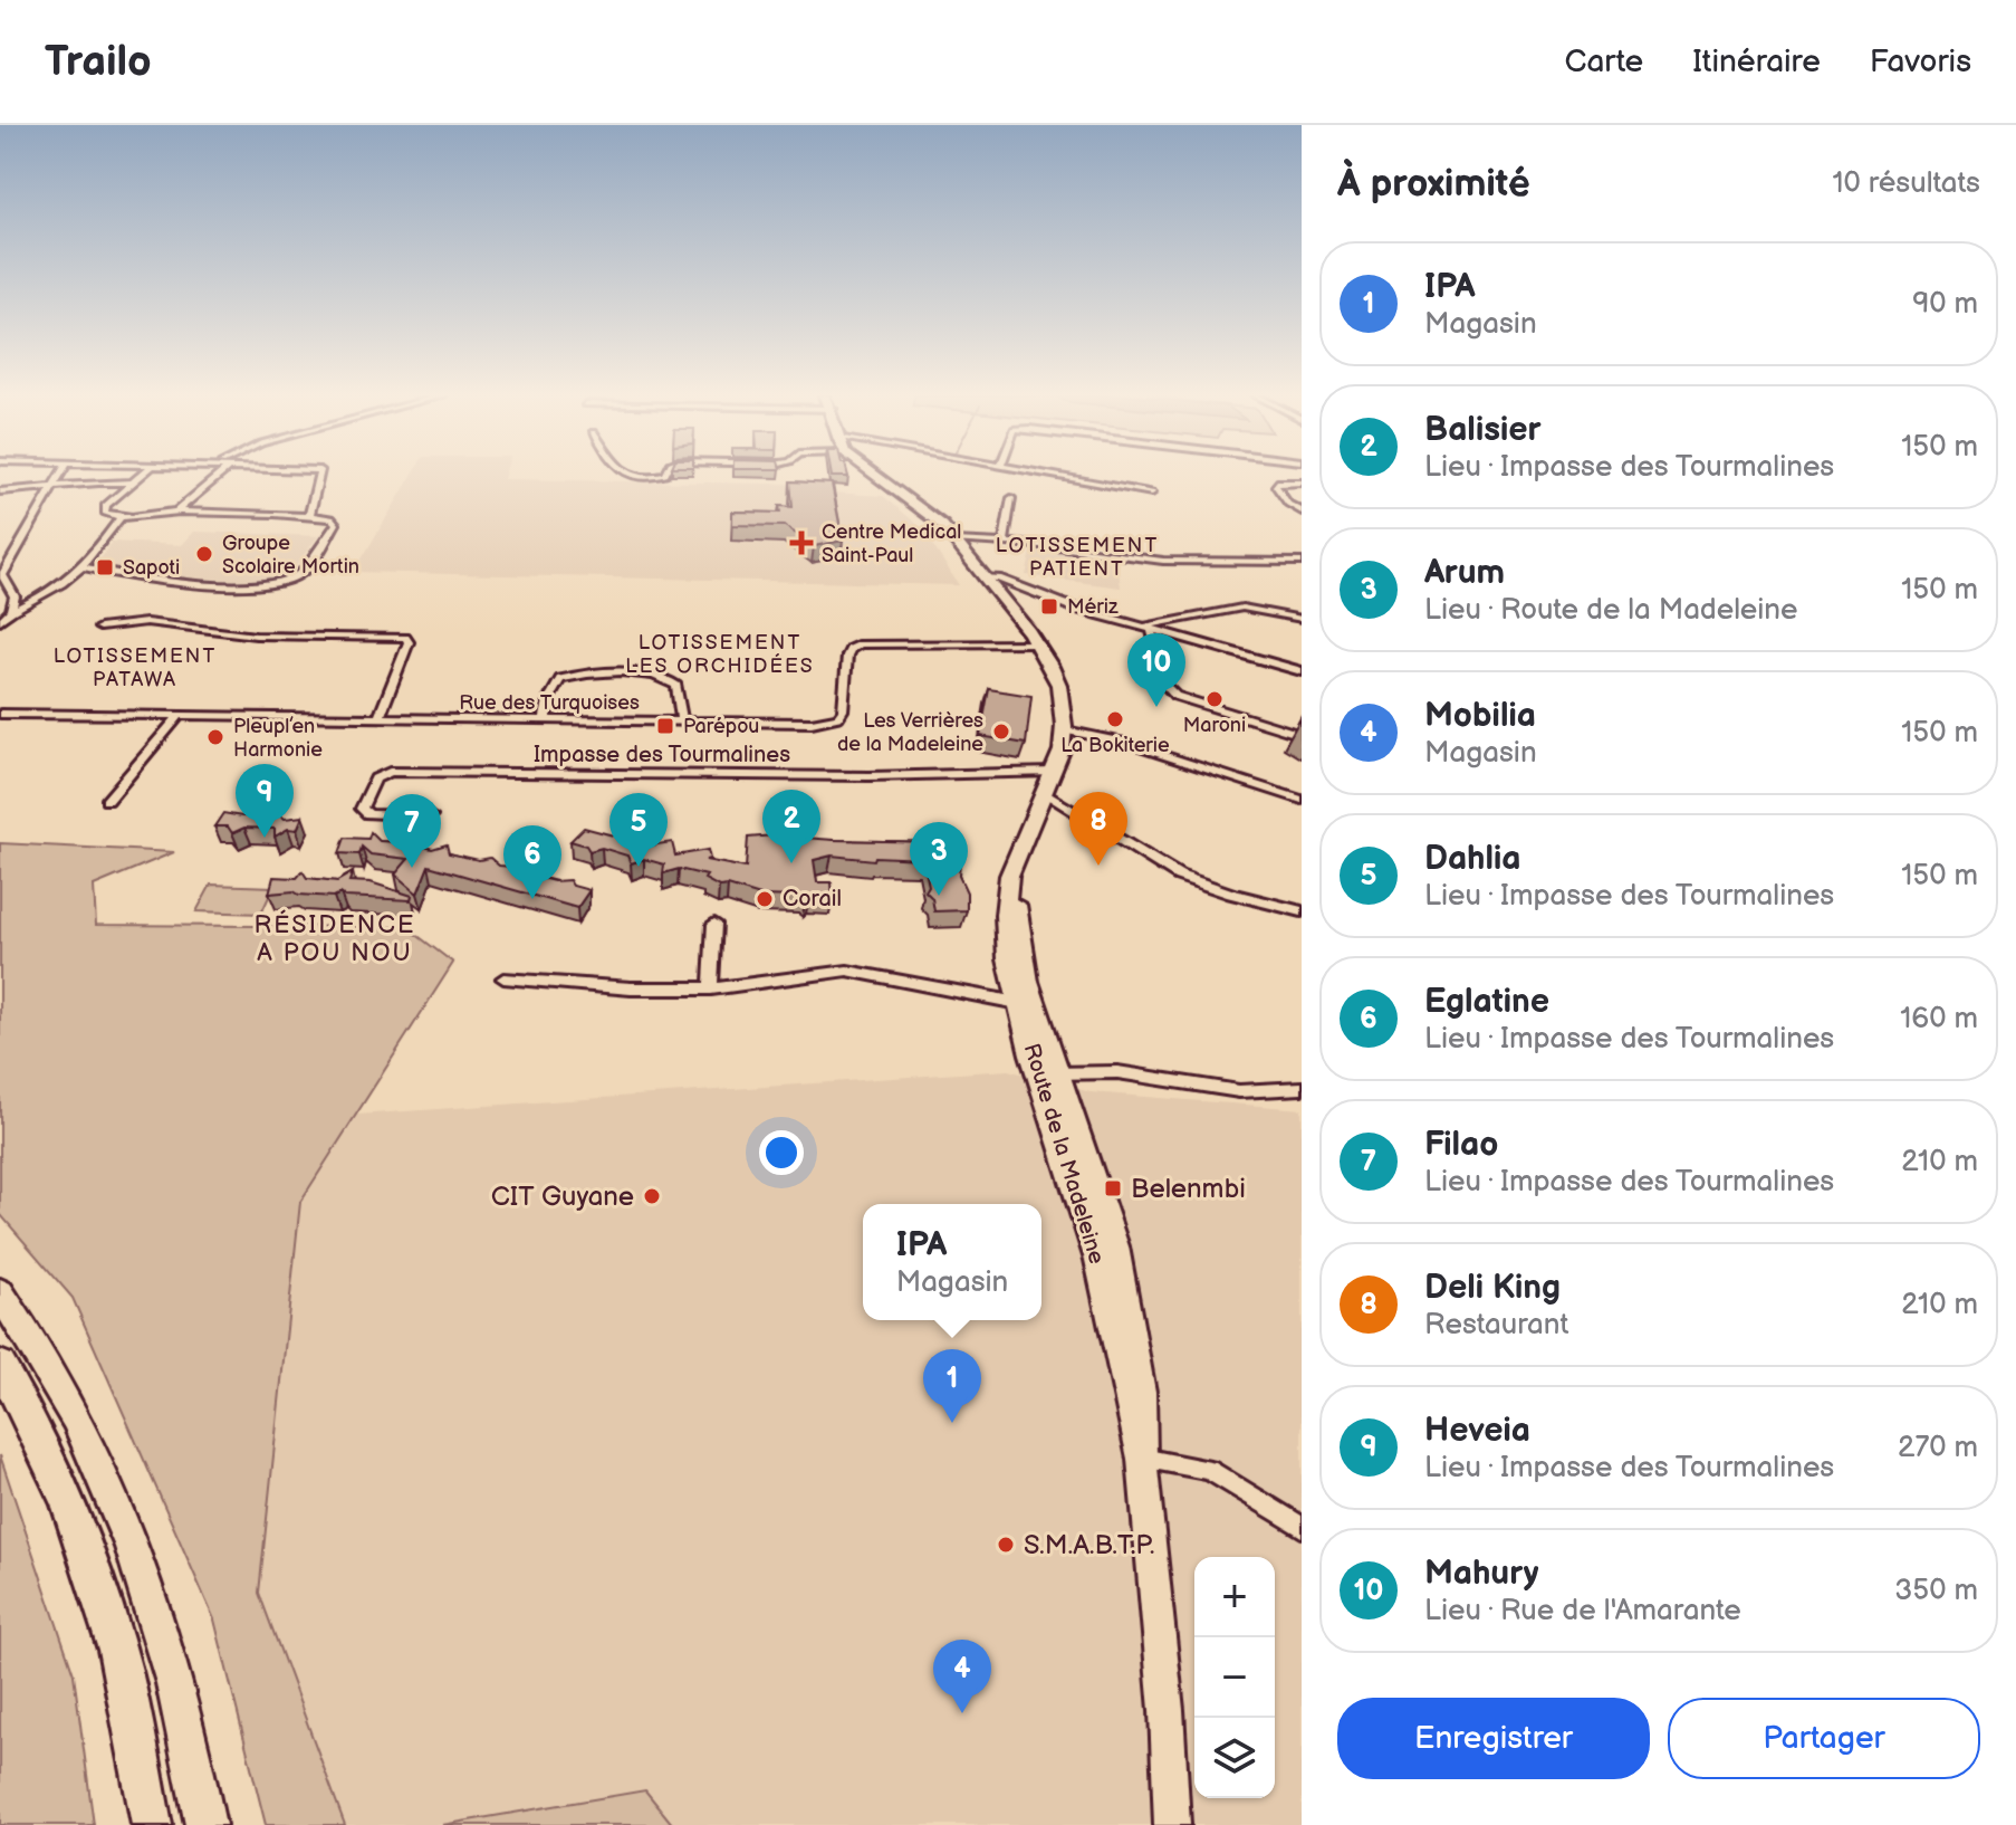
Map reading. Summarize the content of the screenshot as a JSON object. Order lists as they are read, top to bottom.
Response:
{
  "streets": {
    "main road": ["Route de la Madeleine"],
    "street": ["Rue des Turquoises", "Impasse des Tourmalines"]
  },
  "crossings": [
    ["Rue des Turquoises", "Route de la Madeleine"],
    ["Impasse des Tourmalines", "Route de la Madeleine"]
  ],
  "districts": [
    "LOTISSEMENT PATIENT",
    "LOTISSEMENT LES ORCHIDÉES",
    "LOTISSEMENT PATAWA",
    "RÉSIDENCE A POU NOU"
  ],
  "places": {
    "health": ["Centre Medical Saint-Paul"],
    "other": [
      "Groupe Scolaire Mortin",
      "Maroni",
      "La Bokiterie",
      "Les Verrières de la Madeleine",
      "Pleupl’en Harmonie",
      "Corail",
      "CIT Guyane",
      "S.M.A.B.T.P."
    ],
    "transit": [
      "Sapoti",
      "Mériz",
      "Parépou",
      "Belenmbi"
    ]
  },
  "page": {
    "header": "Trailo",
    "nav": ["Carte", "Itinéraire", "Favoris"],
    "heading": ["À proximité", "10 résultats"],
    "list": [
      {
        "mark": "1",
        "name": "IPA",
        "note": "Magasin",
        "value": "90 m"
      },
      {
        "mark": "2",
        "name": "Balisier",
        "note": "Lieu · Impasse des Tourmalines",
        "value": "150 m"
      },
      {
        "mark": "3",
        "name": "Arum",
        "note": "Lieu · Route de la Madeleine",
        "value": "150 m"
      },
      {
        "mark": "4",
        "name": "Mobilia",
        "note": "Magasin",
        "value": "150 m"
      },
      {
        "mark": "5",
        "name": "Dahlia",
        "note": "Lieu · Impasse des Tourmalines",
        "value": "150 m"
      },
      {
        "mark": "6",
        "name": "Eglatine",
        "note": "Lieu · Impasse des Tourmalines",
        "value": "160 m"
      },
      {
        "mark": "7",
        "name": "Filao",
        "note": "Lieu · Impasse des Tourmalines",
        "value": "210 m"
      },
      {
        "mark": "8",
        "name": "Deli King",
        "note": "Restaurant",
        "value": "210 m"
      },
      {
        "mark": "9",
        "name": "Heveia",
        "note": "Lieu · Impasse des Tourmalines",
        "value": "270 m"
      },
      {
        "mark": "10",
        "name": "Mahury",
        "note": "Lieu · Rue de l'Amarante",
        "value": "350 m"
      }
    ],
    "pins": [
      "10",
      "9",
      "2",
      "8",
      "5",
      "7",
      "3",
      "6",
      "1",
      "4"
    ],
    "popup": ["IPA", "Magasin"],
    "map_buttons": ["+", "−"],
    "buttons": ["Enregistrer", "Partager"]
  }
}
